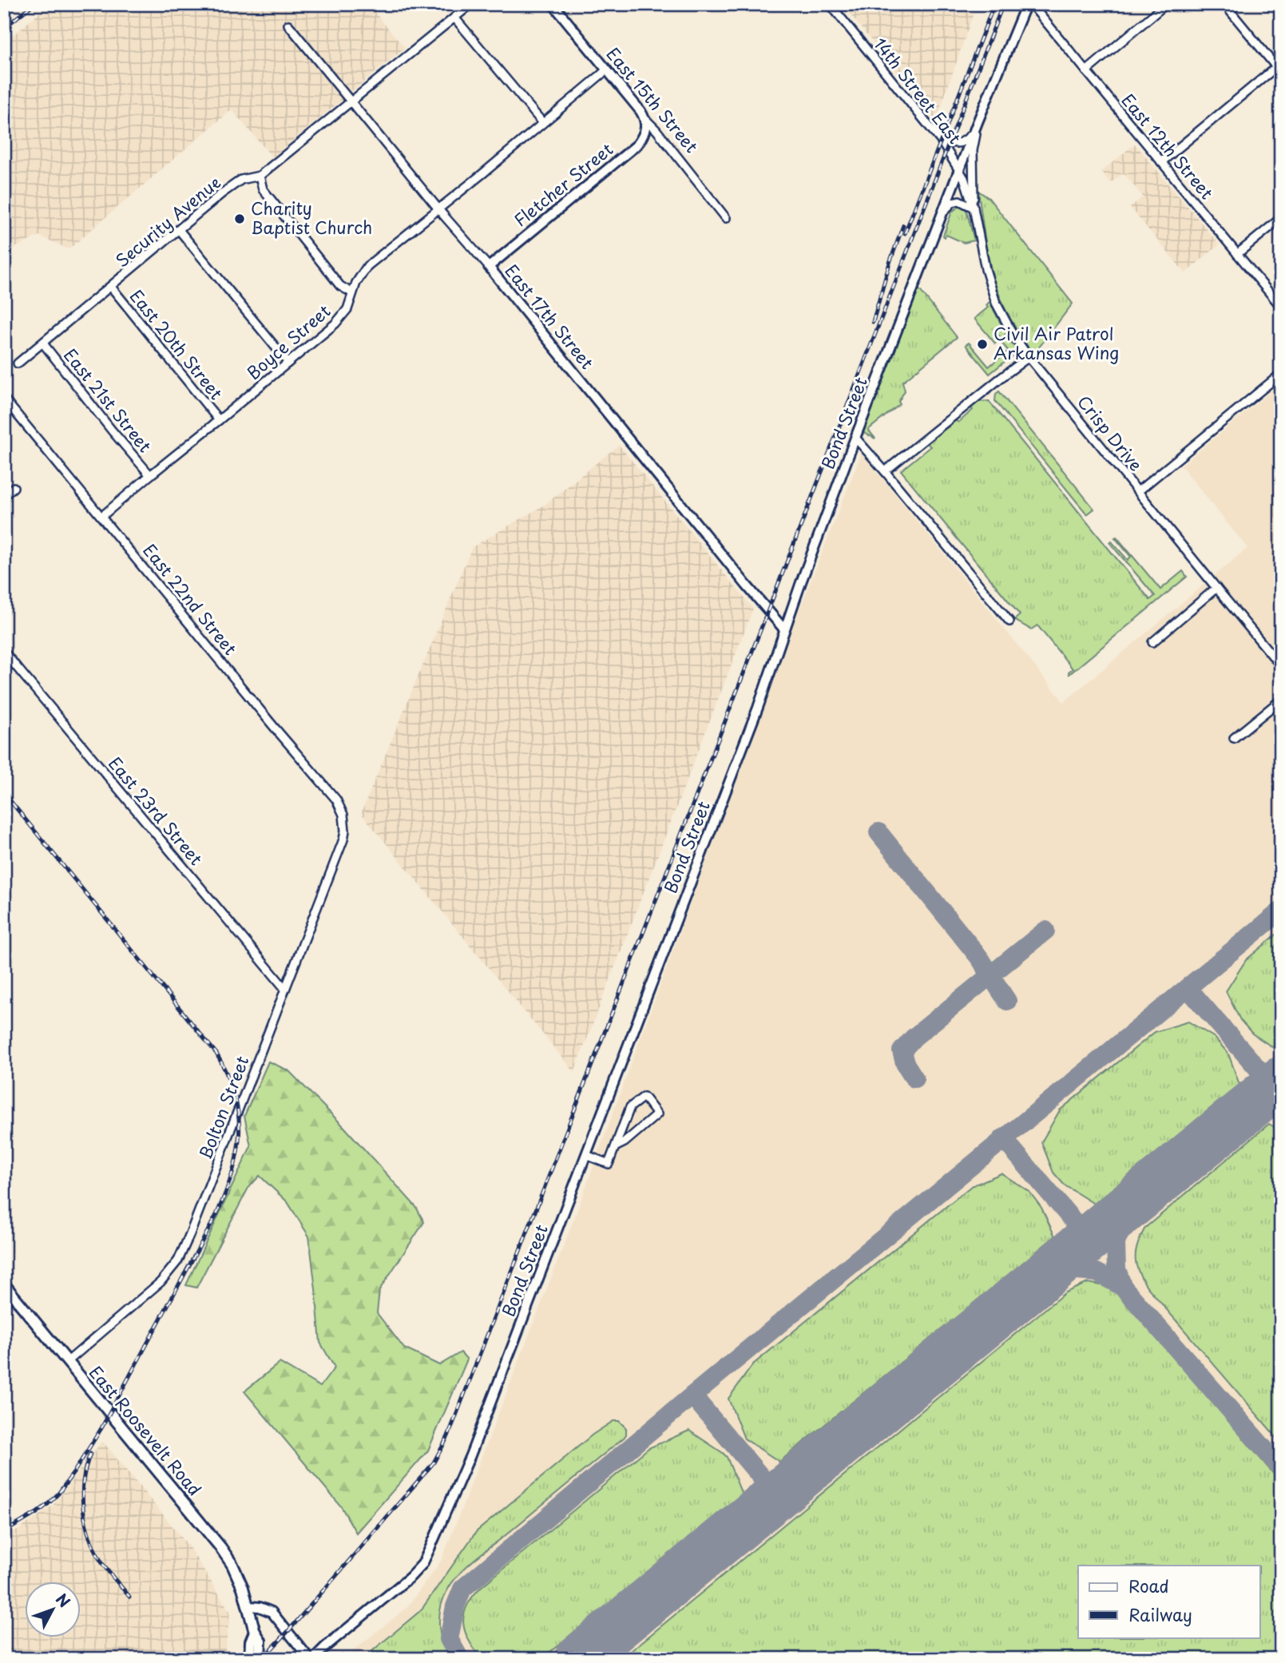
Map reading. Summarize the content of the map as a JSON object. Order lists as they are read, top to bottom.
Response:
{
  "streets": {
    "main road": ["East Roosevelt Road"],
    "street": [
      "14th Street East",
      "East 15th Street",
      "East 12th Street",
      "Fletcher Street",
      "Security Avenue",
      "East 17th Street",
      "Boyce Street",
      "East 20th Street",
      "East 21st Street",
      "Bond Street",
      "Crisp Drive",
      "East 22nd Street",
      "East 23rd Street",
      "Bolton Street"
    ]
  },
  "crossings": [
    ["14th Street East", "Bond Street"],
    ["14th Street East", "Crisp Drive"],
    ["East 15th Street", "Fletcher Street"],
    ["East 15th Street", "Boyce Street"],
    ["Fletcher Street", "East 17th Street"],
    ["Security Avenue", "East 17th Street"],
    ["Security Avenue", "East 20th Street"],
    ["Security Avenue", "East 21st Street"],
    ["East 17th Street", "Boyce Street"],
    ["East 17th Street", "Bond Street"],
    ["Boyce Street", "East 20th Street"],
    ["Boyce Street", "East 21st Street"],
    ["Boyce Street", "East 22nd Street"],
    ["Bond Street", "Crisp Drive"],
    ["East 22nd Street", "Bolton Street"],
    ["East 23rd Street", "Bolton Street"],
    ["Bolton Street", "East Roosevelt Road"]
  ],
  "places": ["Charity Baptist Church", "Civil Air Patrol Arkansas Wing"],
  "legend": ["Road", "Railway"],
  "north": "top right"
}
